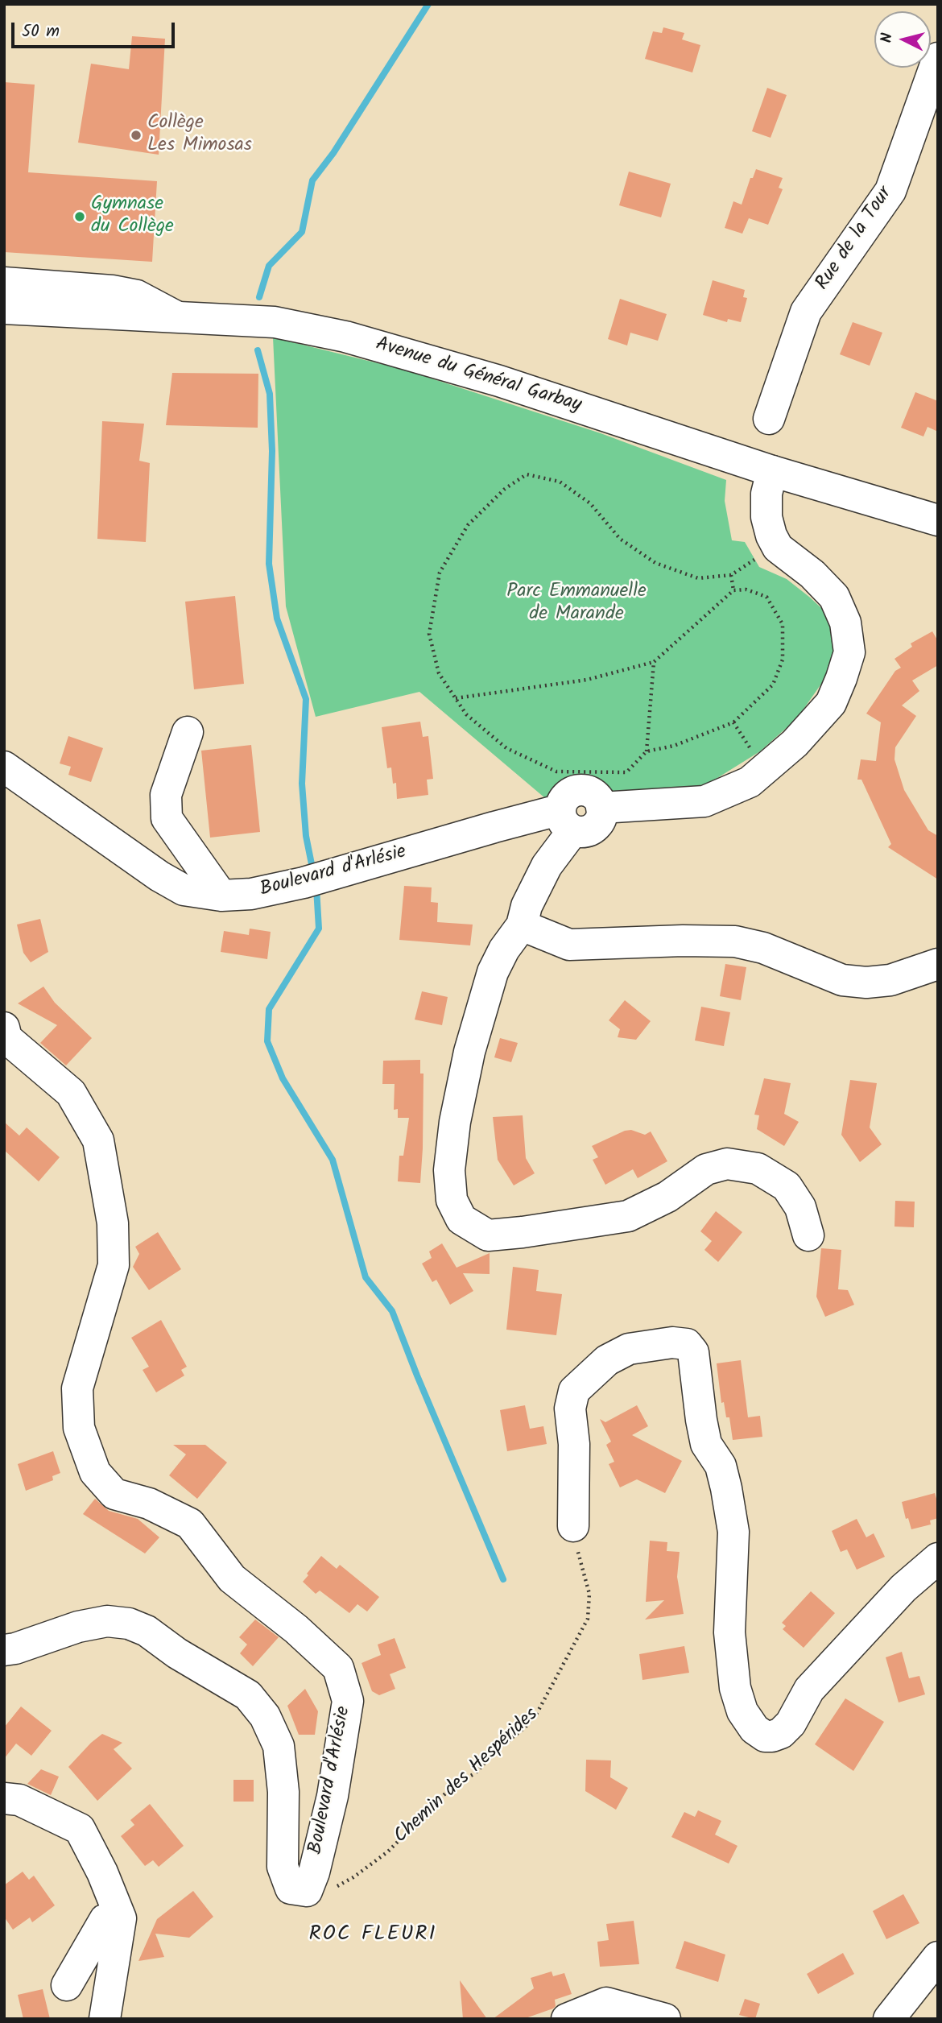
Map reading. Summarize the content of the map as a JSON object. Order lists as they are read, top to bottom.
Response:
{
  "streets": {
    "street": ["Rue de la Tour", "Avenue du Général Garbay", "Boulevard d'Arlésie"],
    "path": ["Chemin des Hespérides"]
  },
  "crossings": [
    ["Boulevard d'Arlésie", "Chemin des Hespérides"]
  ],
  "districts": ["ROC FLEURI"],
  "parks": ["Parc Emmanuelle de Marande"],
  "places": ["Collège Les Mimosas", "Gymnase du Collège"],
  "scale_bar": "50 m",
  "north": "left"
}
